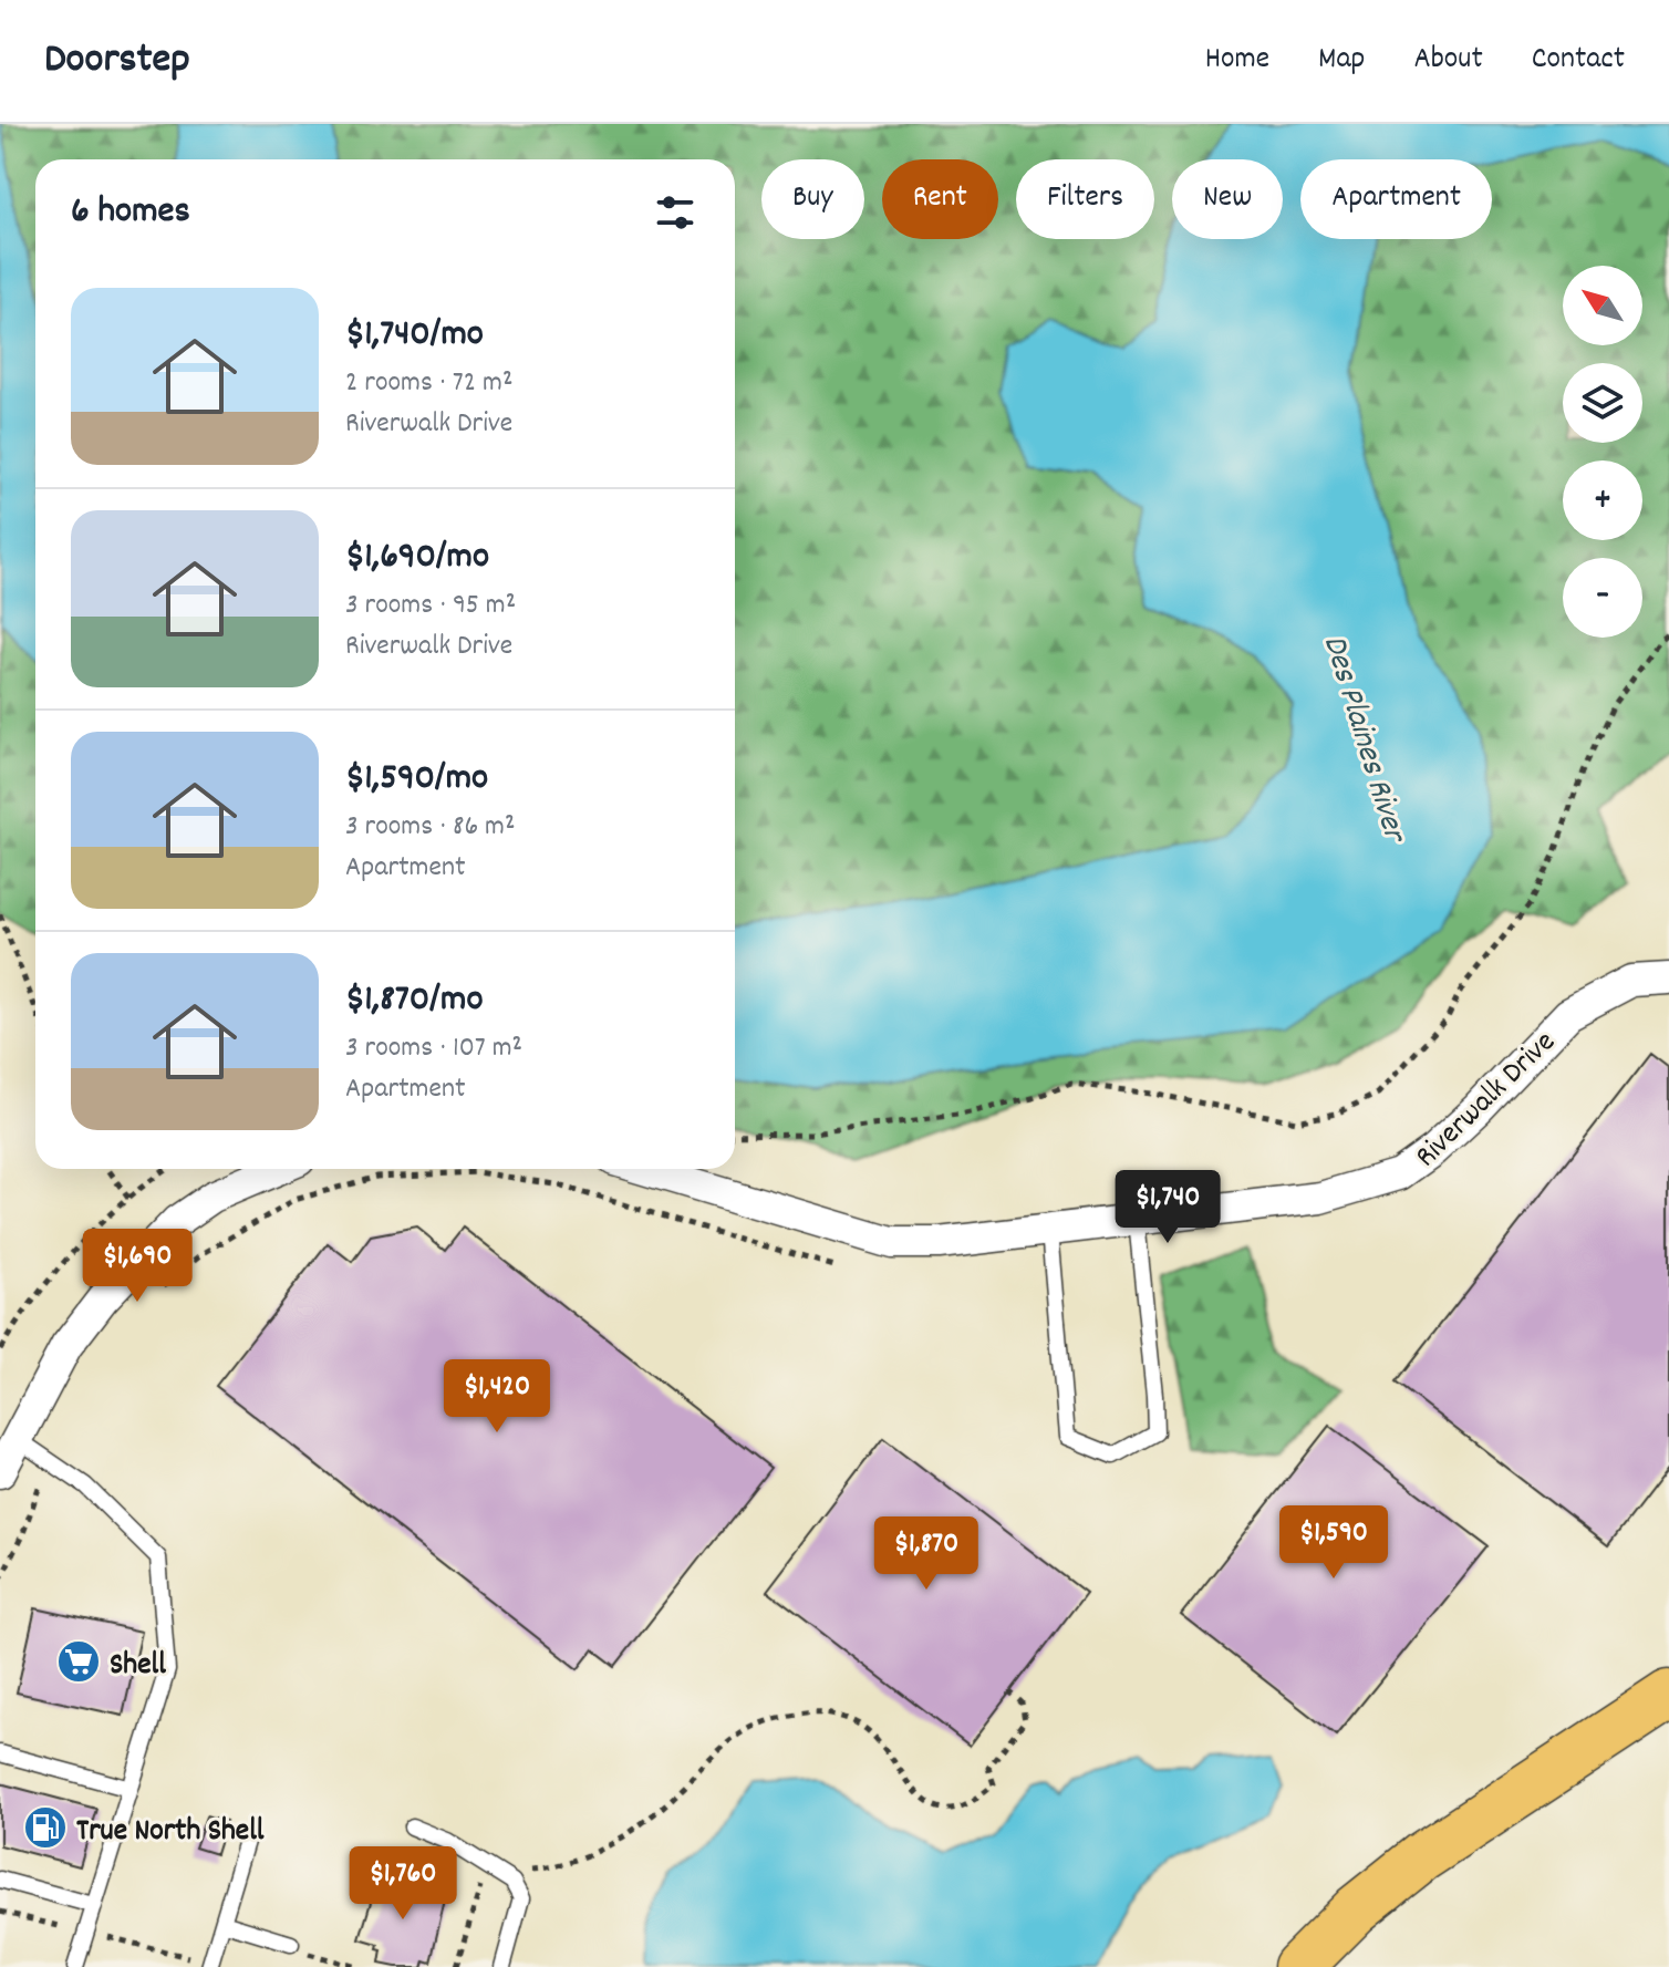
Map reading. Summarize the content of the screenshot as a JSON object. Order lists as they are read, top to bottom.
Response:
{
  "streets": {
    "street": ["Riverwalk Drive"]
  },
  "water": ["Des Plaines River"],
  "places": {
    "supermarket": ["Shell"],
    "fuel station": ["True North Shell"]
  },
  "north": "top left",
  "page": {
    "header": "Doorstep",
    "nav": [
      "Home",
      "Map",
      "About",
      "Contact"
    ],
    "chip": [
      "Buy",
      "Rent",
      "Filters",
      "New",
      "Apartment"
    ],
    "heading": "6 homes",
    "map_buttons": ["+", "−"],
    "list": [
      {
        "name": "$1,740/mo",
        "note": "2 rooms · 72 m² · Riverwalk Drive"
      },
      {
        "name": "$1,690/mo",
        "note": "3 rooms · 95 m² · Riverwalk Drive"
      },
      {
        "name": "$1,590/mo",
        "note": "3 rooms · 86 m² · Apartment"
      },
      {
        "name": "$1,870/mo",
        "note": "3 rooms · 107 m² · Apartment"
      }
    ],
    "price": [
      "$1,740",
      "$1,690",
      "$1,420",
      "$1,590",
      "$1,870",
      "$1,760"
    ]
  }
}
